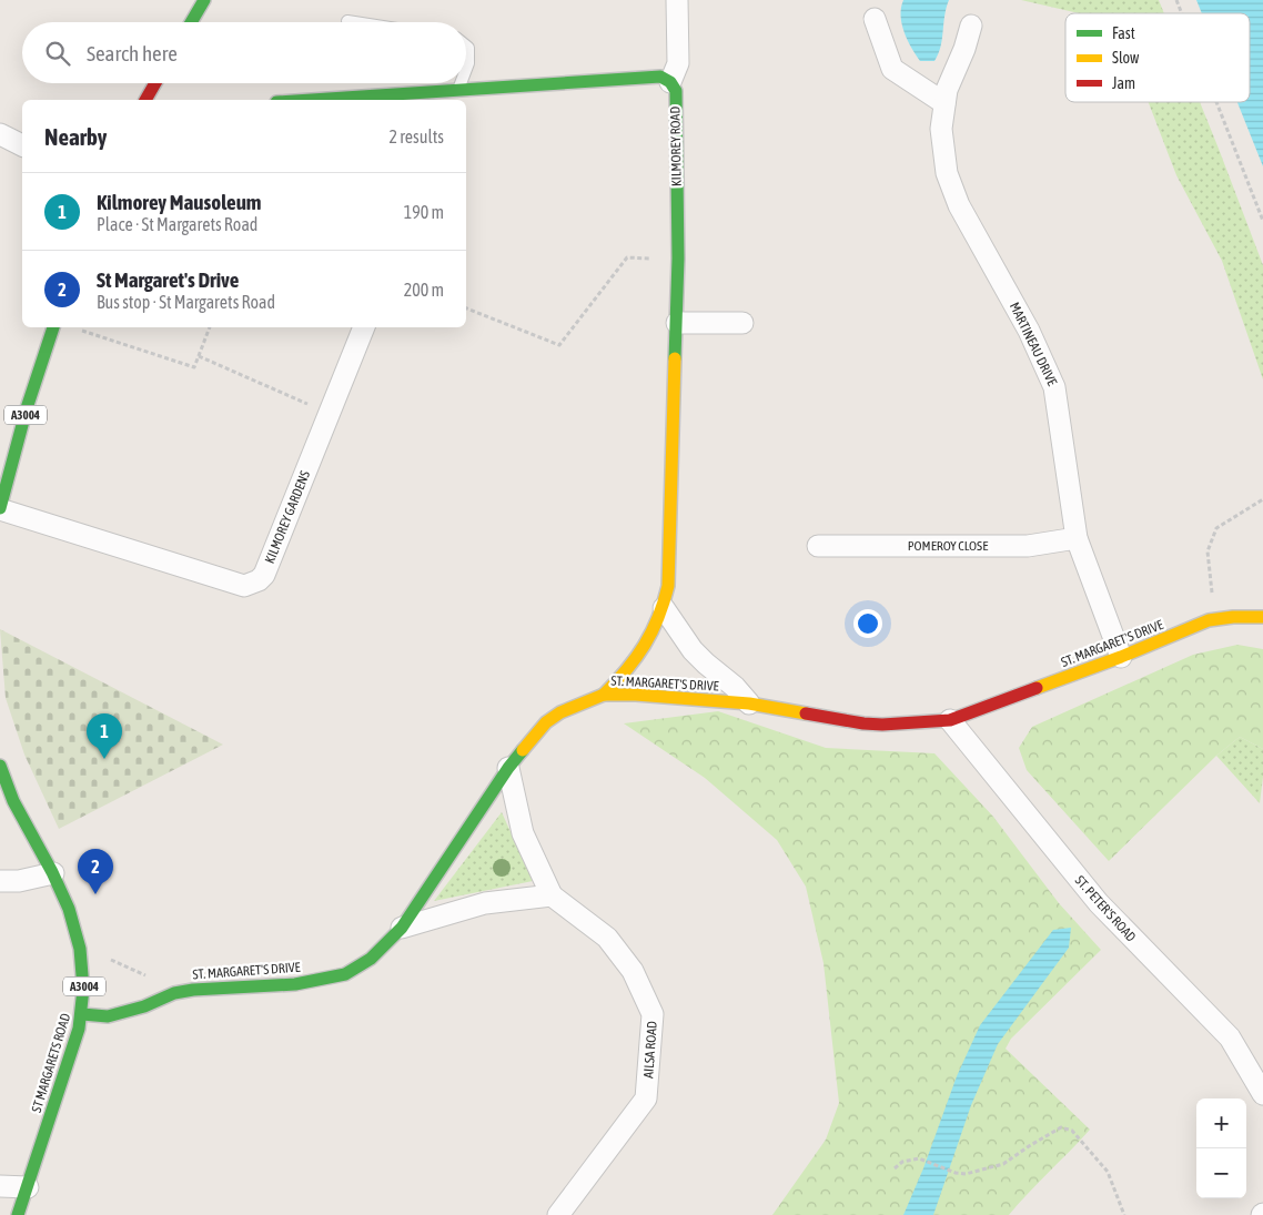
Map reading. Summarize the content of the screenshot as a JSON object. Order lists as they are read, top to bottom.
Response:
{
  "streets": {
    "street": [
      "KILMOREY ROAD",
      "MARTINEAU DRIVE",
      "A3004",
      "KILMOREY GARDENS",
      "POMEROY CLOSE",
      "ST. MARGARET'S DRIVE",
      "ST. PETER'S ROAD",
      "AILSA ROAD",
      "ST MARGARETS ROAD"
    ]
  },
  "crossings": [
    ["KILMOREY ROAD", "ST. MARGARET'S DRIVE"],
    ["MARTINEAU DRIVE", "POMEROY CLOSE"],
    ["MARTINEAU DRIVE", "ST. MARGARET'S DRIVE"],
    ["A3004", "KILMOREY GARDENS"],
    ["ST. MARGARET'S DRIVE", "ST. PETER'S ROAD"],
    ["ST. MARGARET'S DRIVE", "AILSA ROAD"],
    ["ST. MARGARET'S DRIVE", "ST MARGARETS ROAD"]
  ],
  "legend": ["Fast", "Slow", "Jam"],
  "page": {
    "search": "Search here",
    "heading": ["Nearby", "2 results"],
    "list": [
      {
        "mark": "1",
        "name": "Kilmorey Mausoleum",
        "note": "Place · St Margarets Road",
        "value": "190 m"
      },
      {
        "mark": "2",
        "name": "St Margaret's Drive",
        "note": "Bus stop · St Margarets Road",
        "value": "200 m"
      }
    ],
    "pins": ["1", "2"],
    "map_buttons": ["+", "−"]
  }
}
